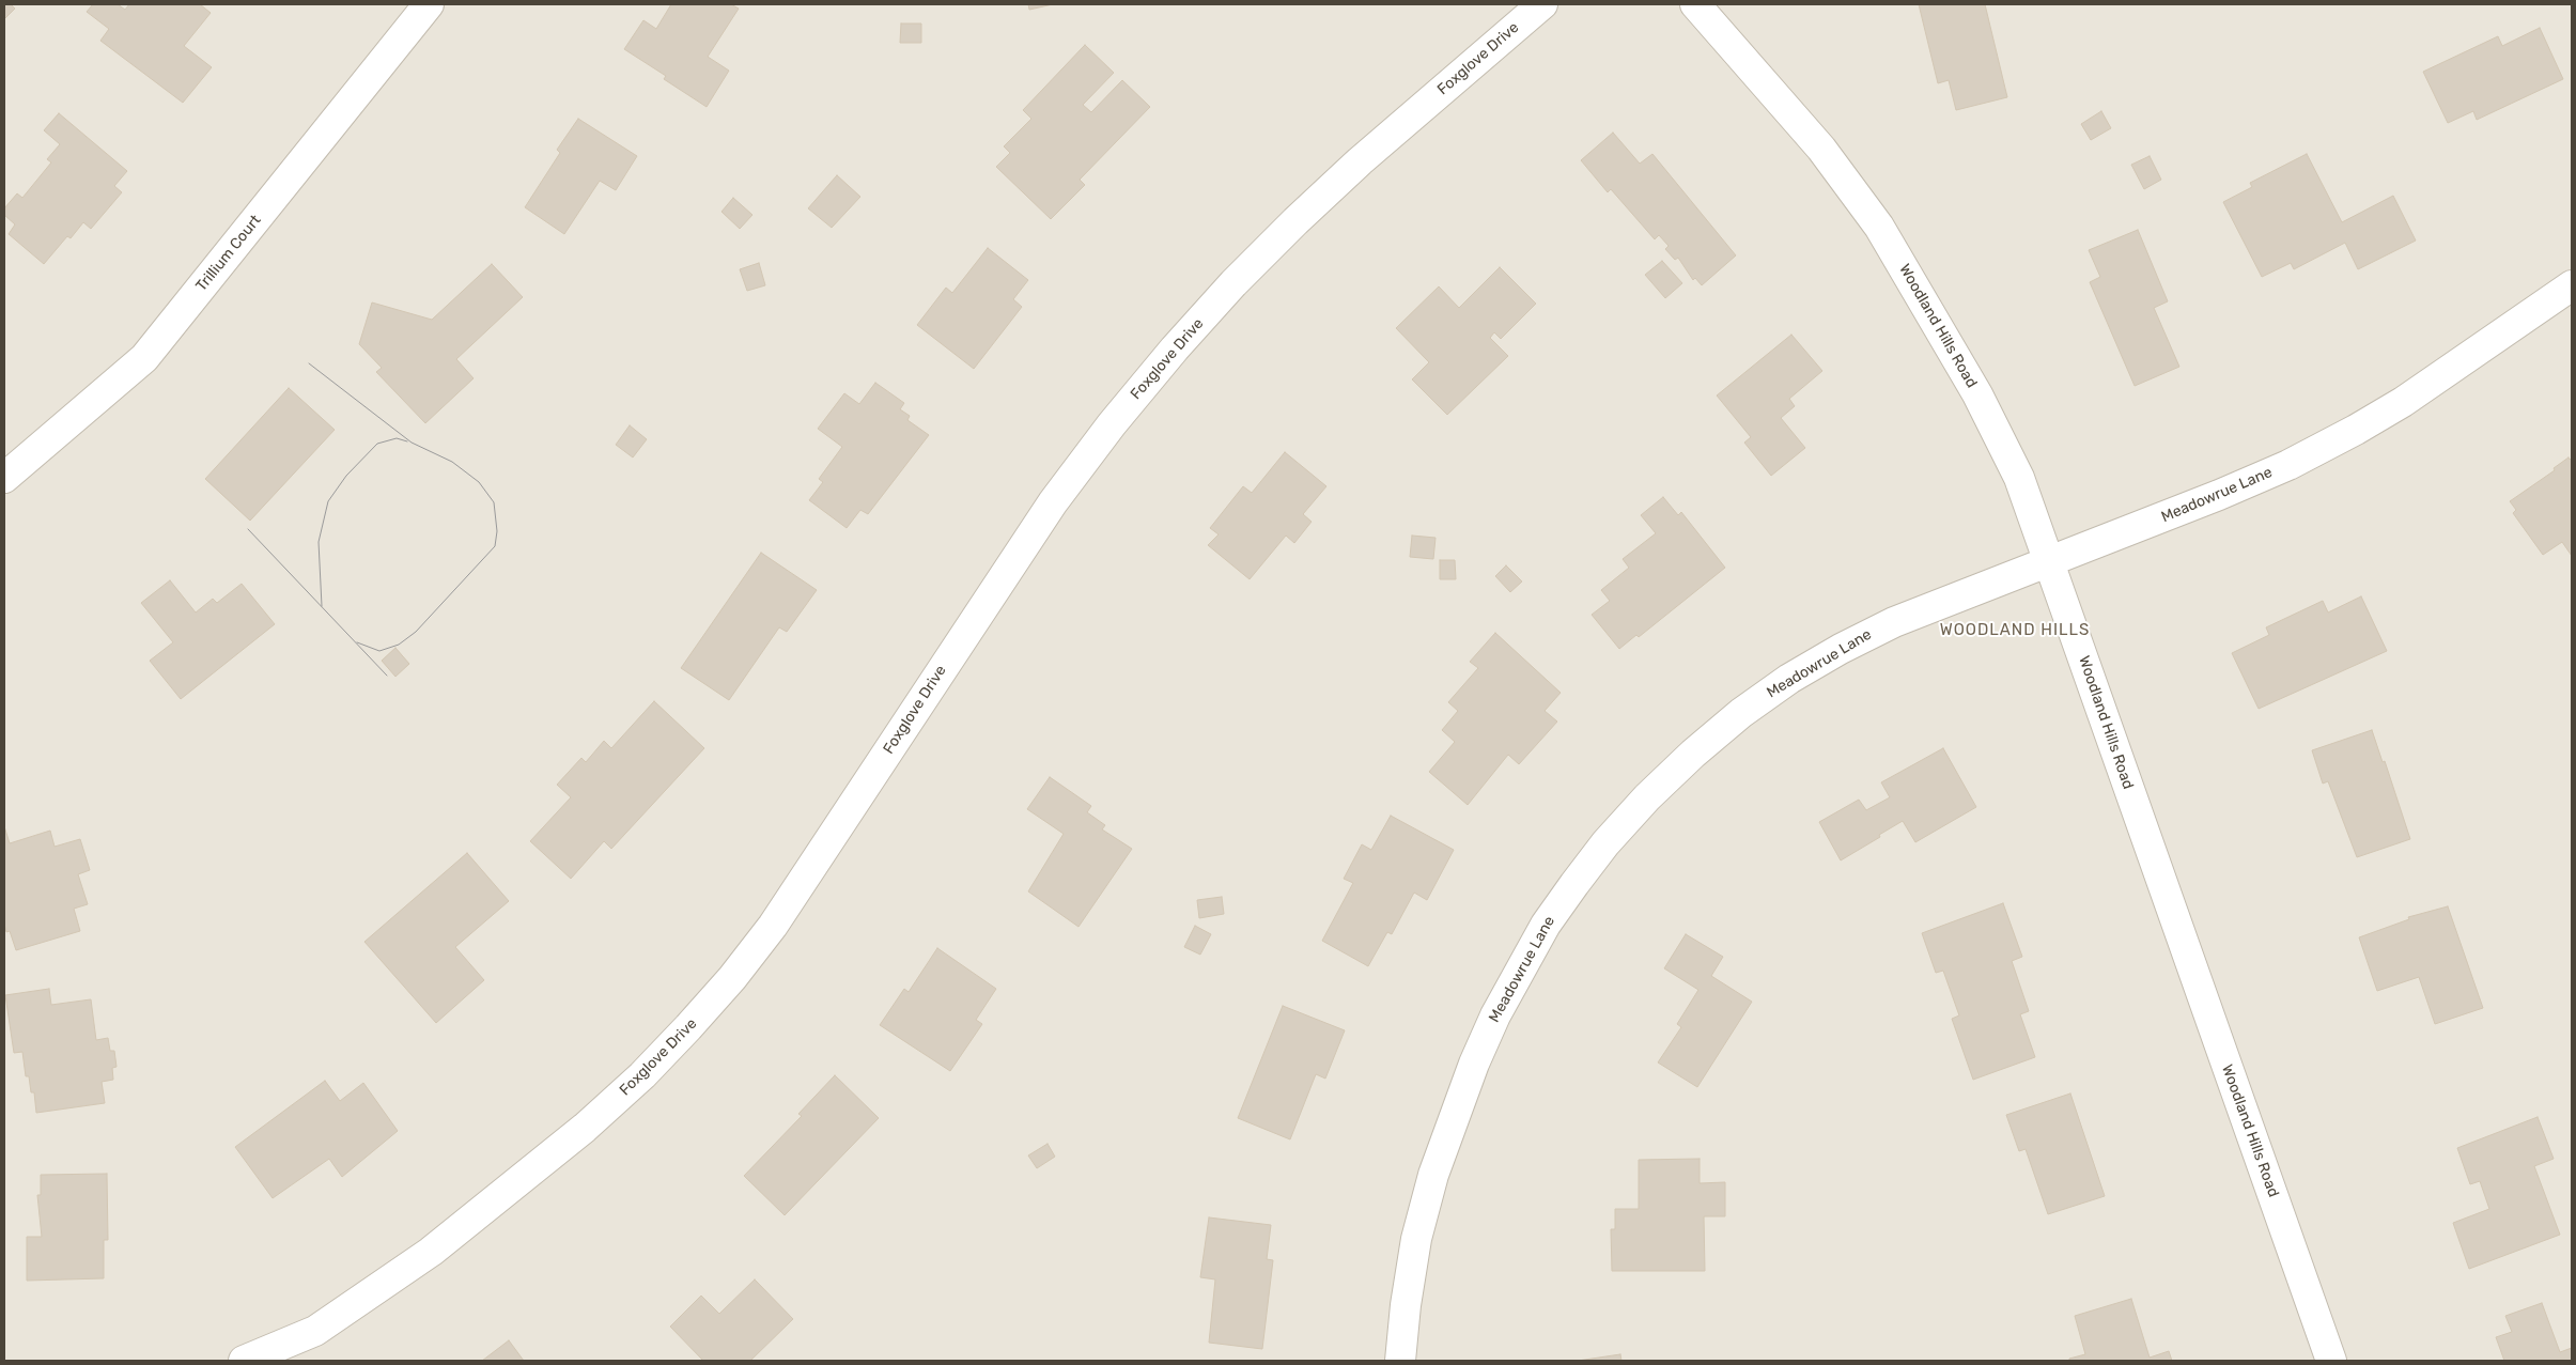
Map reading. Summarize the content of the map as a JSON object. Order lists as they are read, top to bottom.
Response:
{
  "streets": {
    "street": [
      "Foxglove Drive",
      "Trillium Court",
      "Woodland Hills Road",
      "Meadowrue Lane"
    ]
  },
  "crossings": [
    ["Woodland Hills Road", "Meadowrue Lane"]
  ],
  "districts": ["WOODLAND HILLS"]
}
